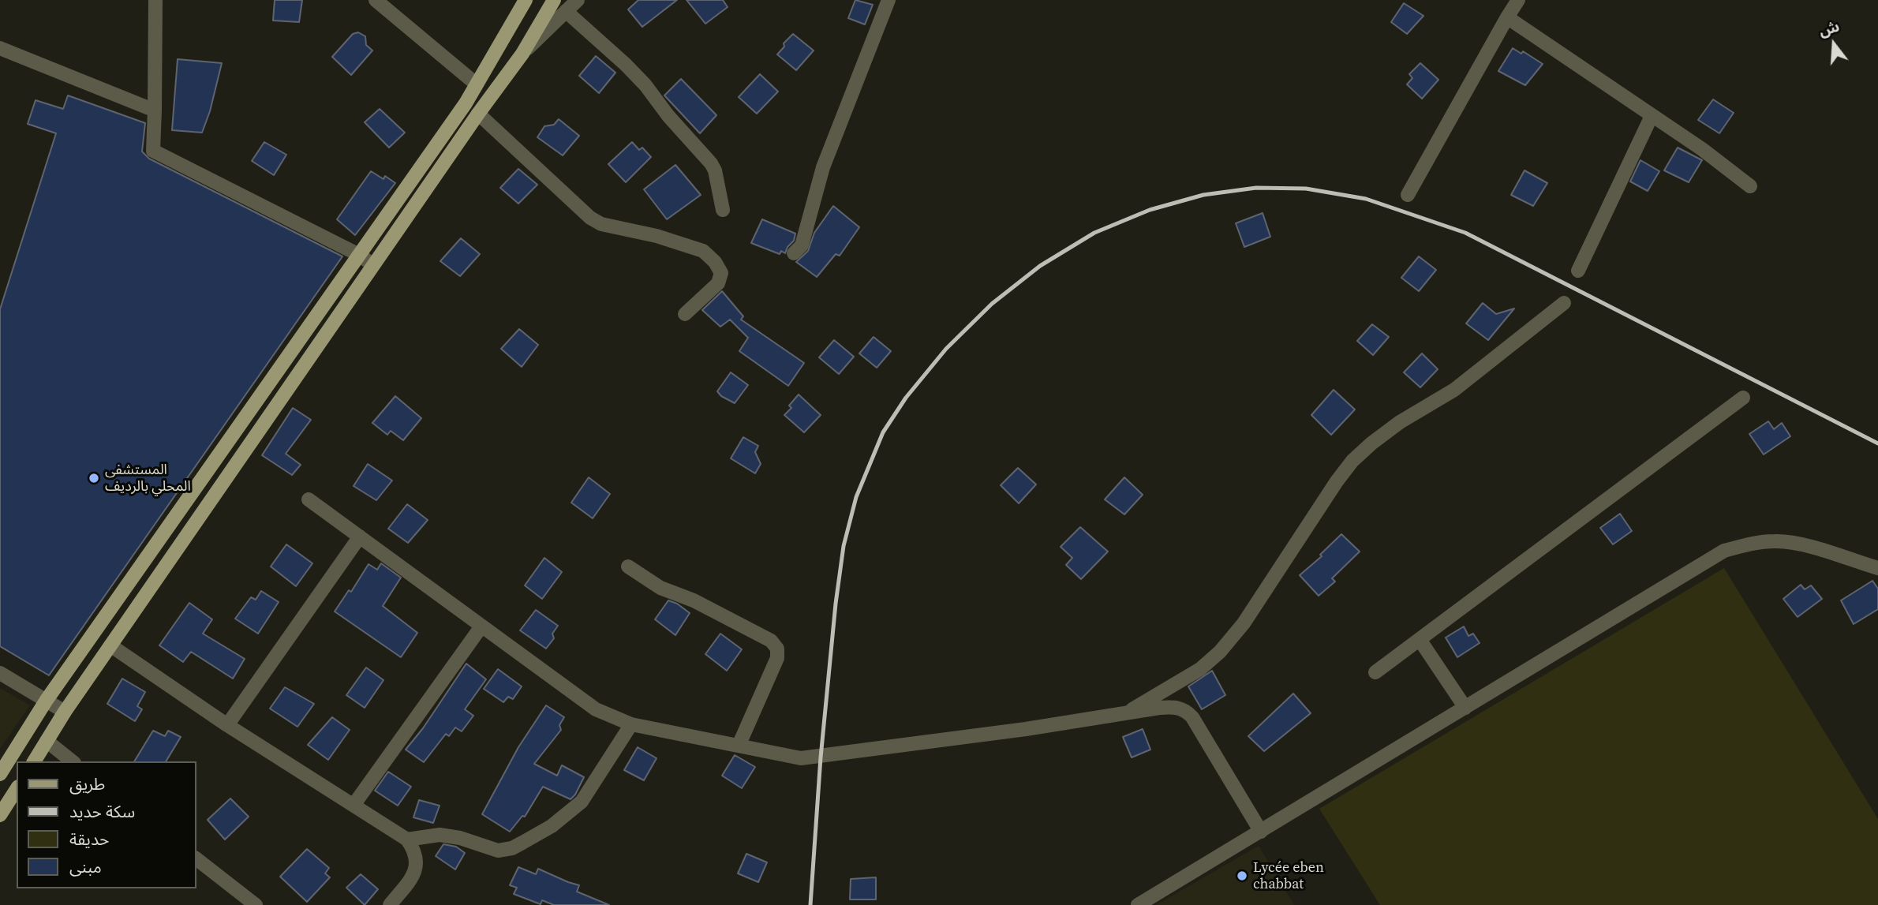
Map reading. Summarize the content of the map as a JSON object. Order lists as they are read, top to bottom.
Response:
{
  "places": ["المستشفى المحلي بالرديف", "Lycée eben chabbat"],
  "legend": [
    "طريق",
    "سكة حديد",
    "حديقة",
    "مبنى"
  ],
  "north": "top"
}
